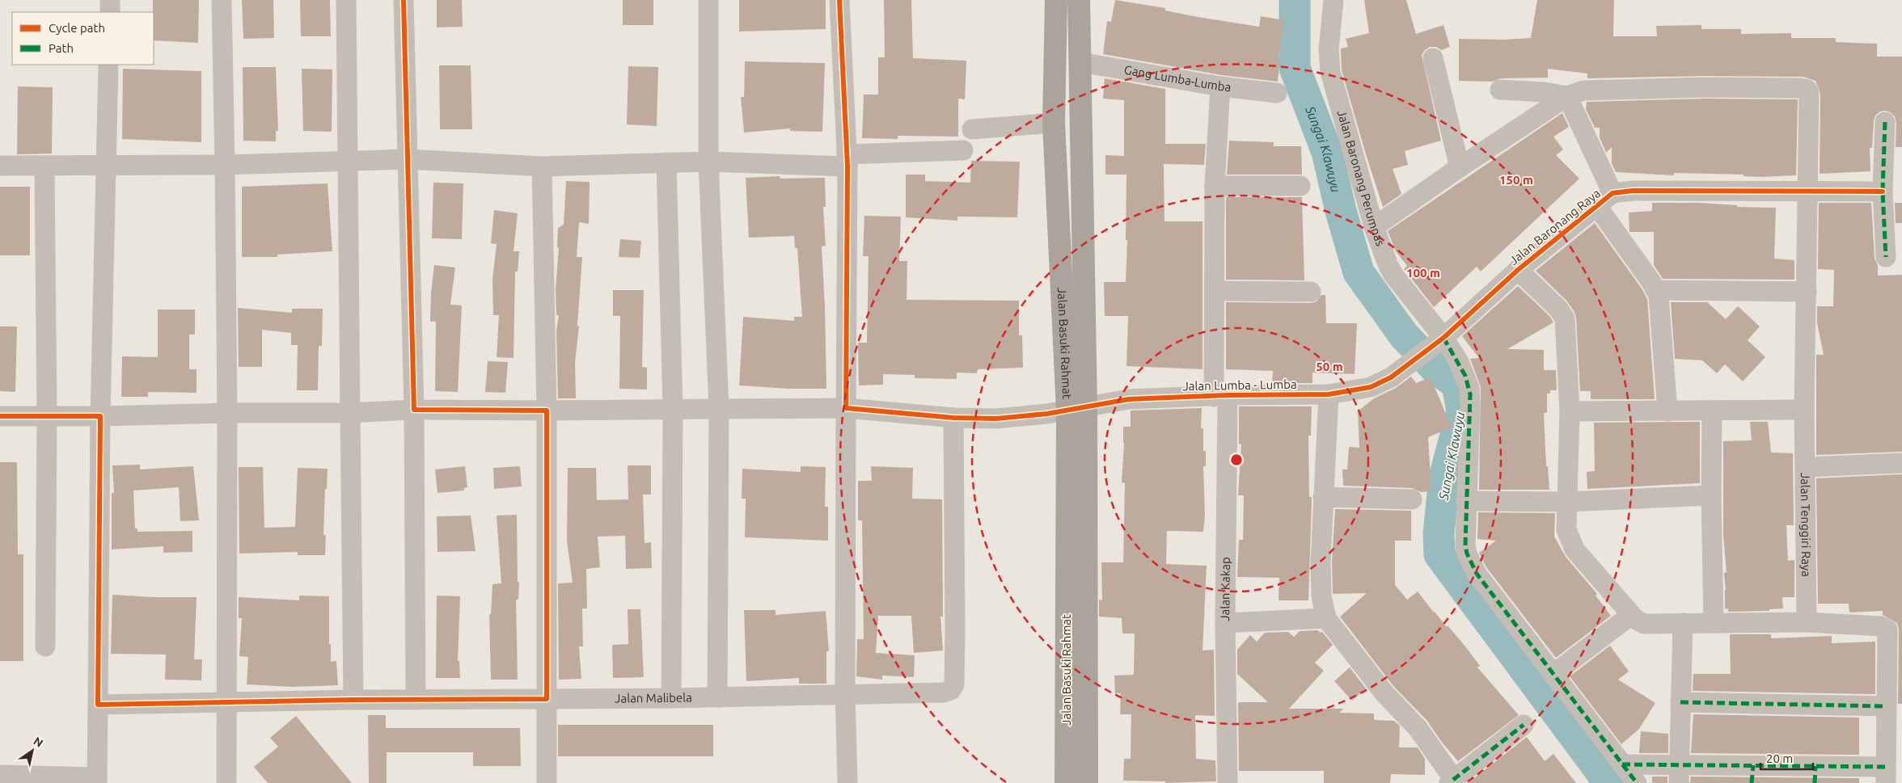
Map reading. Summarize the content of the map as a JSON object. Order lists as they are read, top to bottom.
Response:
{
  "streets": {
    "highway": ["Jalan Basuki Rahmat"],
    "street": [
      "Gang Lumba-Lumba",
      "Jalan Baronang Perumnas",
      "Jalan Baronang Raya",
      "Jalan Lumba - Lumba",
      "Jalan Tenggiri Raya",
      "Jalan Kakap",
      "Jalan Malibela"
    ]
  },
  "crossings": [
    ["Gang Lumba-Lumba", "Jalan Basuki Rahmat"],
    ["Gang Lumba-Lumba", "Jalan Kakap"],
    ["Jalan Baronang Perumnas", "Jalan Baronang Raya"],
    ["Jalan Baronang Raya", "Jalan Lumba - Lumba"],
    ["Jalan Baronang Raya", "Jalan Tenggiri Raya"],
    ["Jalan Basuki Rahmat", "Jalan Lumba - Lumba"],
    ["Jalan Lumba - Lumba", "Jalan Kakap"],
    ["Jalan Lumba - Lumba", "Jalan Malibela"]
  ],
  "water": ["Sungai Klawuyu"],
  "legend": ["Cycle path", "Path"],
  "scale_bar": "20 m",
  "north": "top right",
  "rings": ["150 m", "100 m", "50 m"]
}
